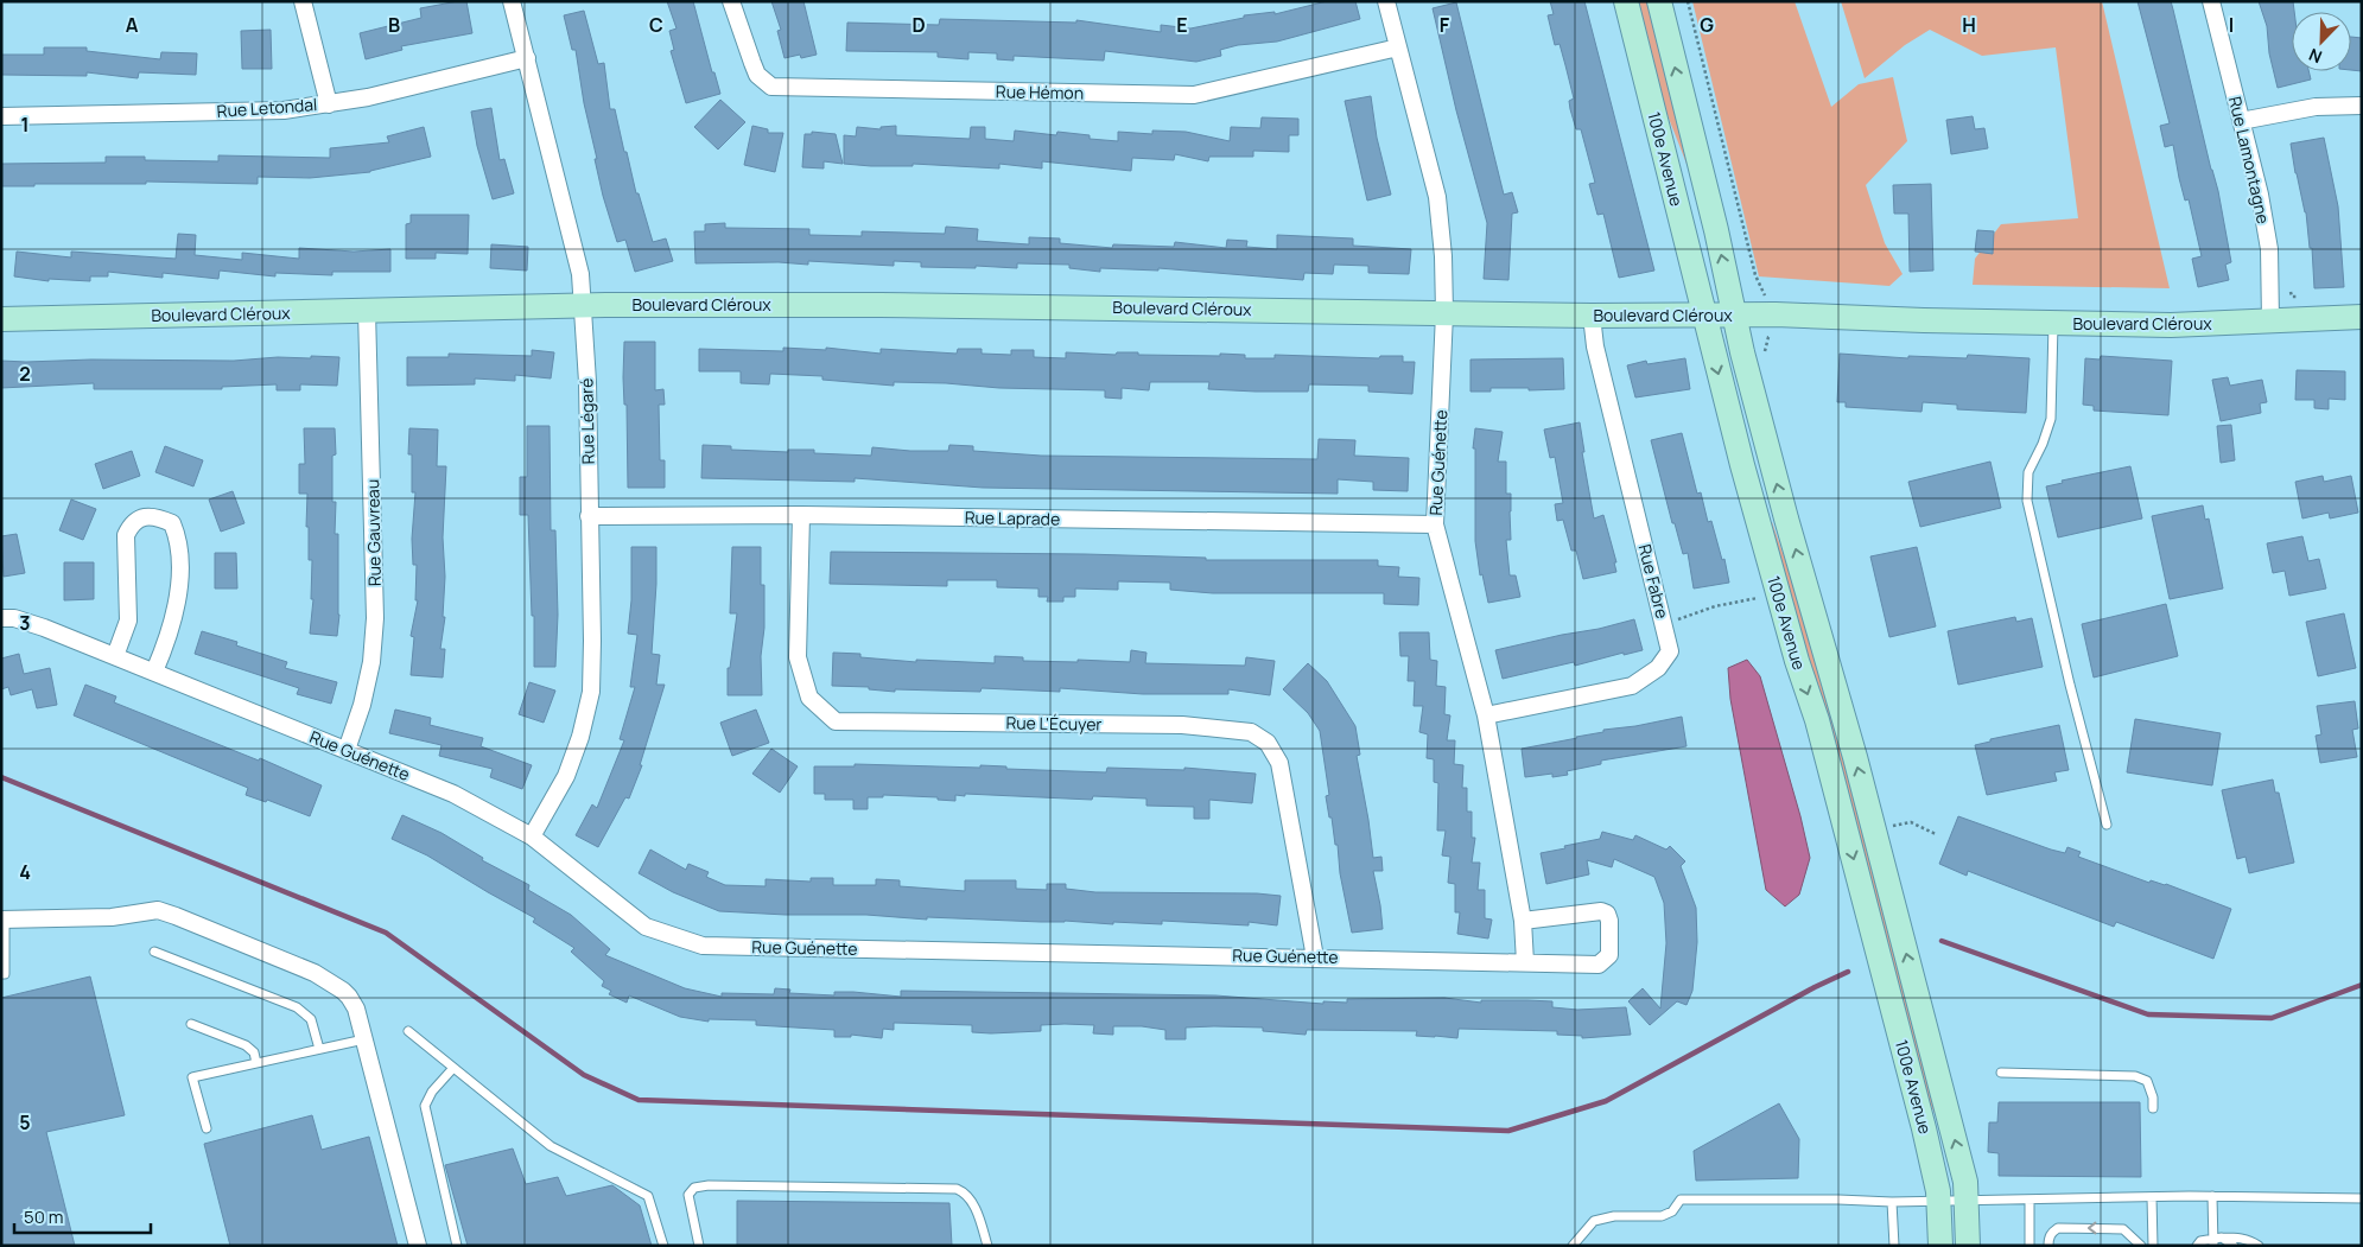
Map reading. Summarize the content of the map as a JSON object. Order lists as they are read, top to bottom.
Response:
{
  "streets": {
    "street": [
      "Rue Hémon",
      "Rue Letondal",
      "100e Avenue",
      "Rue Lamontagne",
      "Boulevard Cléroux",
      "Rue Légaré",
      "Rue Guénette",
      "Rue Laprade",
      "Rue Gauvreau",
      "Rue Fabre",
      "Rue L'Écuyer"
    ]
  },
  "crossings": [
    ["Rue Hémon", "Rue Guénette"],
    ["Rue Letondal", "Rue Légaré"],
    ["100e Avenue", "Boulevard Cléroux"],
    ["Rue Lamontagne", "Boulevard Cléroux"],
    ["Boulevard Cléroux", "Rue Légaré"],
    ["Boulevard Cléroux", "Rue Guénette"],
    ["Boulevard Cléroux", "Rue Gauvreau"],
    ["Boulevard Cléroux", "Rue Fabre"],
    ["Rue Légaré", "Rue Guénette"],
    ["Rue Légaré", "Rue Laprade"],
    ["Rue Guénette", "Rue Laprade"],
    ["Rue Guénette", "Rue Gauvreau"],
    ["Rue Guénette", "Rue Fabre"],
    ["Rue Guénette", "Rue L'Écuyer"],
    ["Rue Laprade", "Rue L'Écuyer"]
  ],
  "scale_bar": "50 m",
  "north": "bottom left",
  "grid": {
    "columns": [
      "A",
      "B",
      "C",
      "D",
      "E",
      "F",
      "G",
      "H",
      "I"
    ],
    "rows": [
      "1",
      "2",
      "3",
      "4",
      "5"
    ]
  }
}
